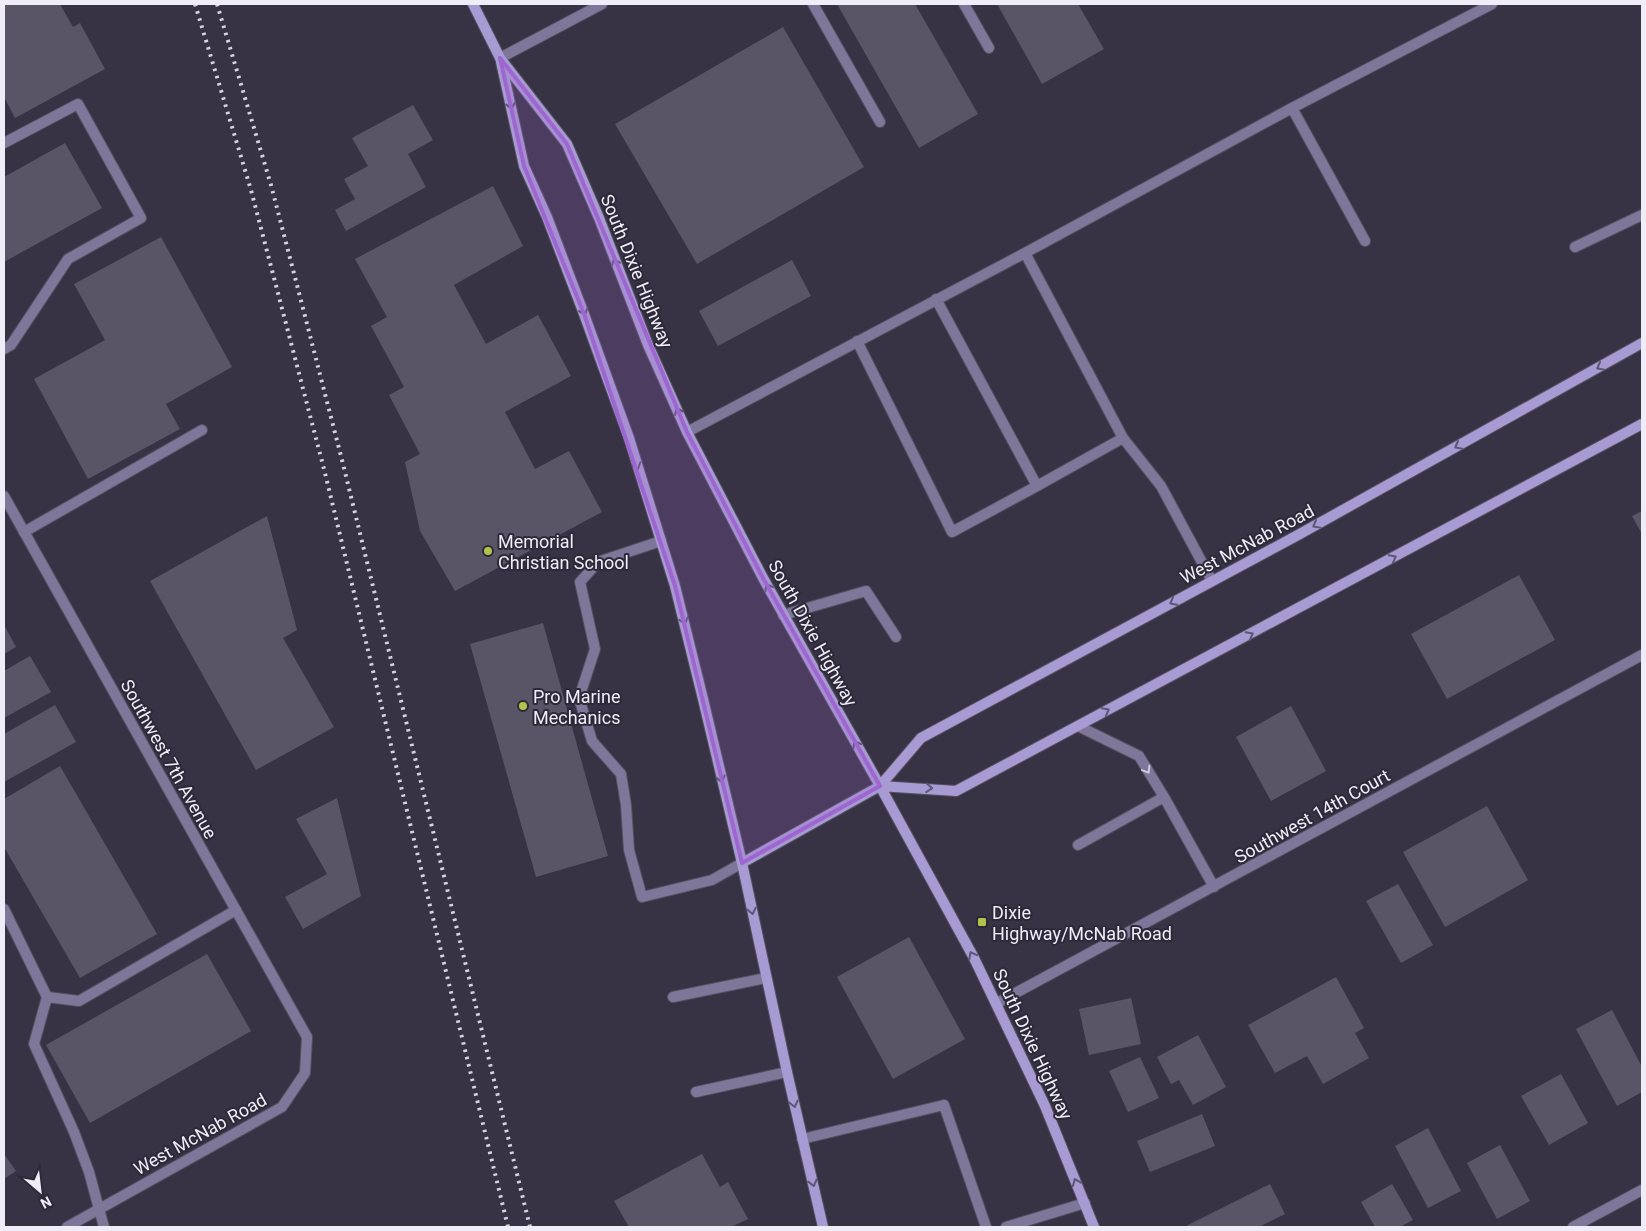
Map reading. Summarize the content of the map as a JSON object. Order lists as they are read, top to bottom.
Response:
{
  "streets": {
    "main road": ["South Dixie Highway", "West McNab Road"],
    "street": ["Southwest 7th Avenue", "Southwest 14th Court"]
  },
  "crossings": [
    ["South Dixie Highway", "West McNab Road"],
    ["South Dixie Highway", "Southwest 14th Court"],
    ["West McNab Road", "Southwest 7th Avenue"]
  ],
  "places": {
    "other": ["Memorial Christian School", "Pro Marine Mechanics"],
    "transit": ["Dixie Highway/McNab Road"]
  },
  "north": "bottom right"
}
